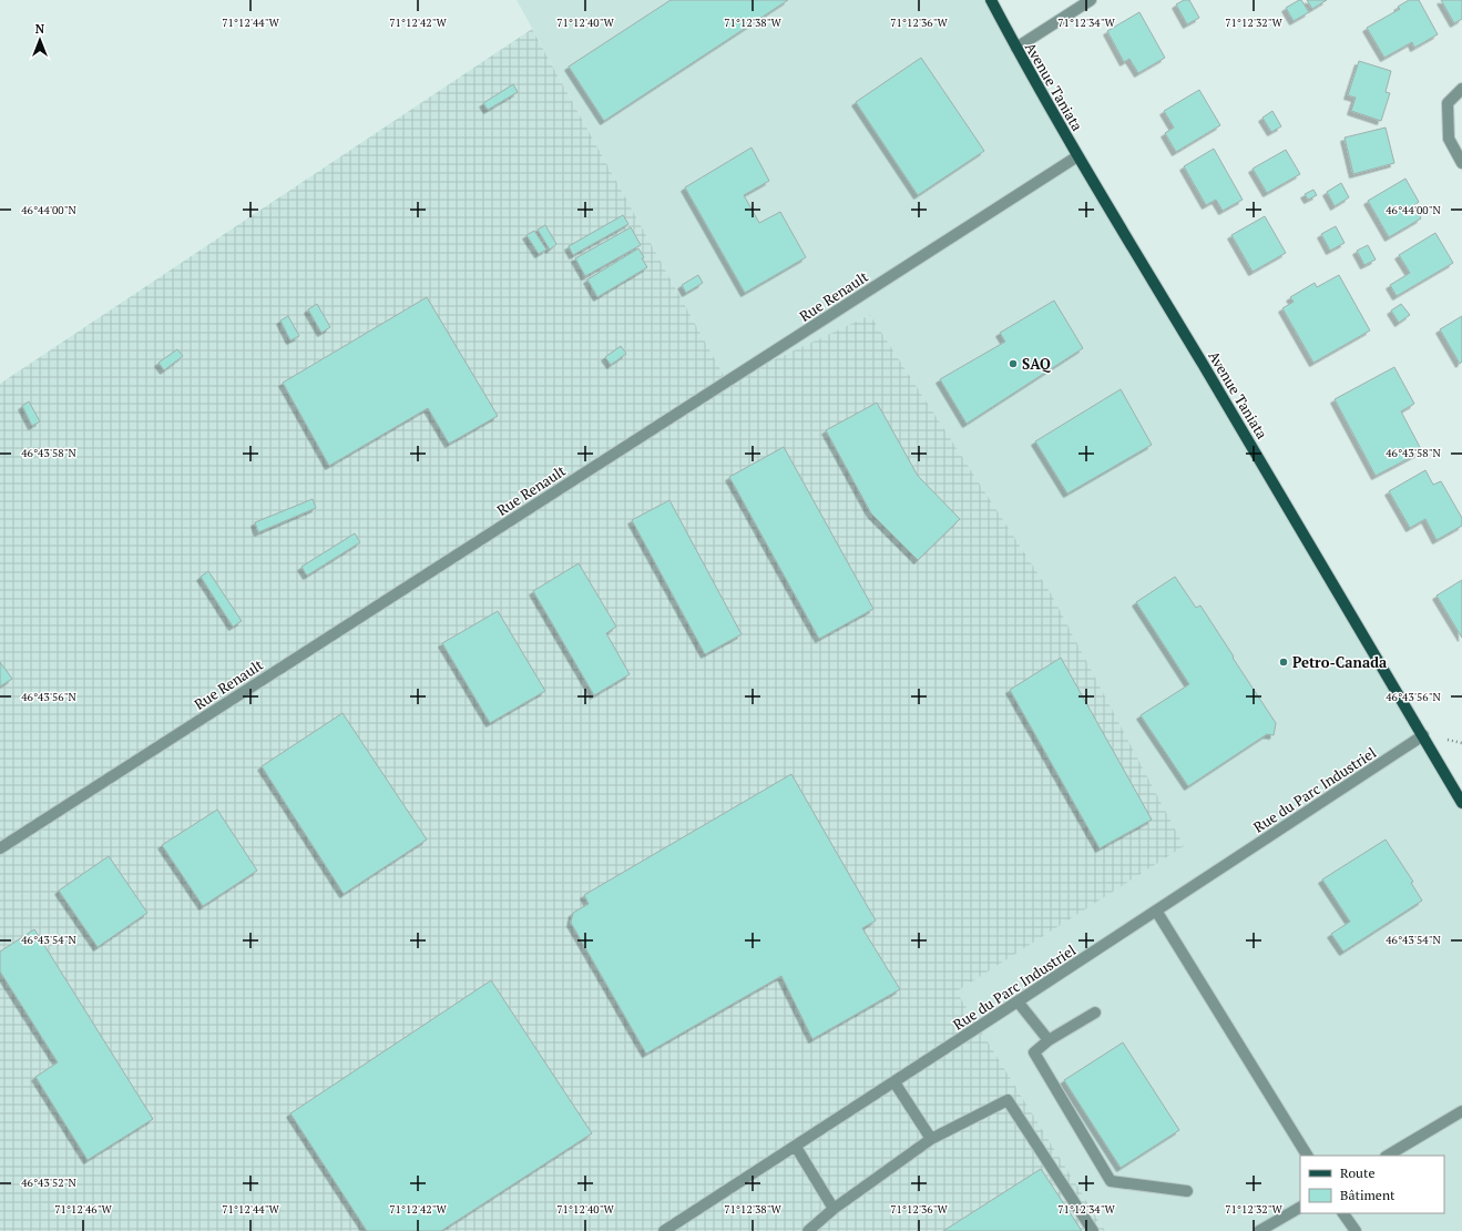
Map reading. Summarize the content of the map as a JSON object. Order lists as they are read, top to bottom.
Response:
{
  "streets": {
    "main road": ["Avenue Taniata"],
    "street": ["Rue Renault", "Rue du Parc Industriel"]
  },
  "crossings": [
    ["Avenue Taniata", "Rue Renault"],
    ["Avenue Taniata", "Rue du Parc Industriel"]
  ],
  "places": ["SAQ", "Petro-Canada"],
  "legend": ["Route", "Bâtiment"],
  "north": "top",
  "coordinates": [
    "71°12'44\"W",
    "71°12'42\"W",
    "71°12'40\"W",
    "71°12'38\"W",
    "71°12'36\"W",
    "71°12'34\"W",
    "71°12'32\"W",
    "46°44'00\"N",
    "46°43'58\"N",
    "46°43'56\"N",
    "46°43'54\"N",
    "46°43'52\"N",
    "71°12'46\"W"
  ]
}
